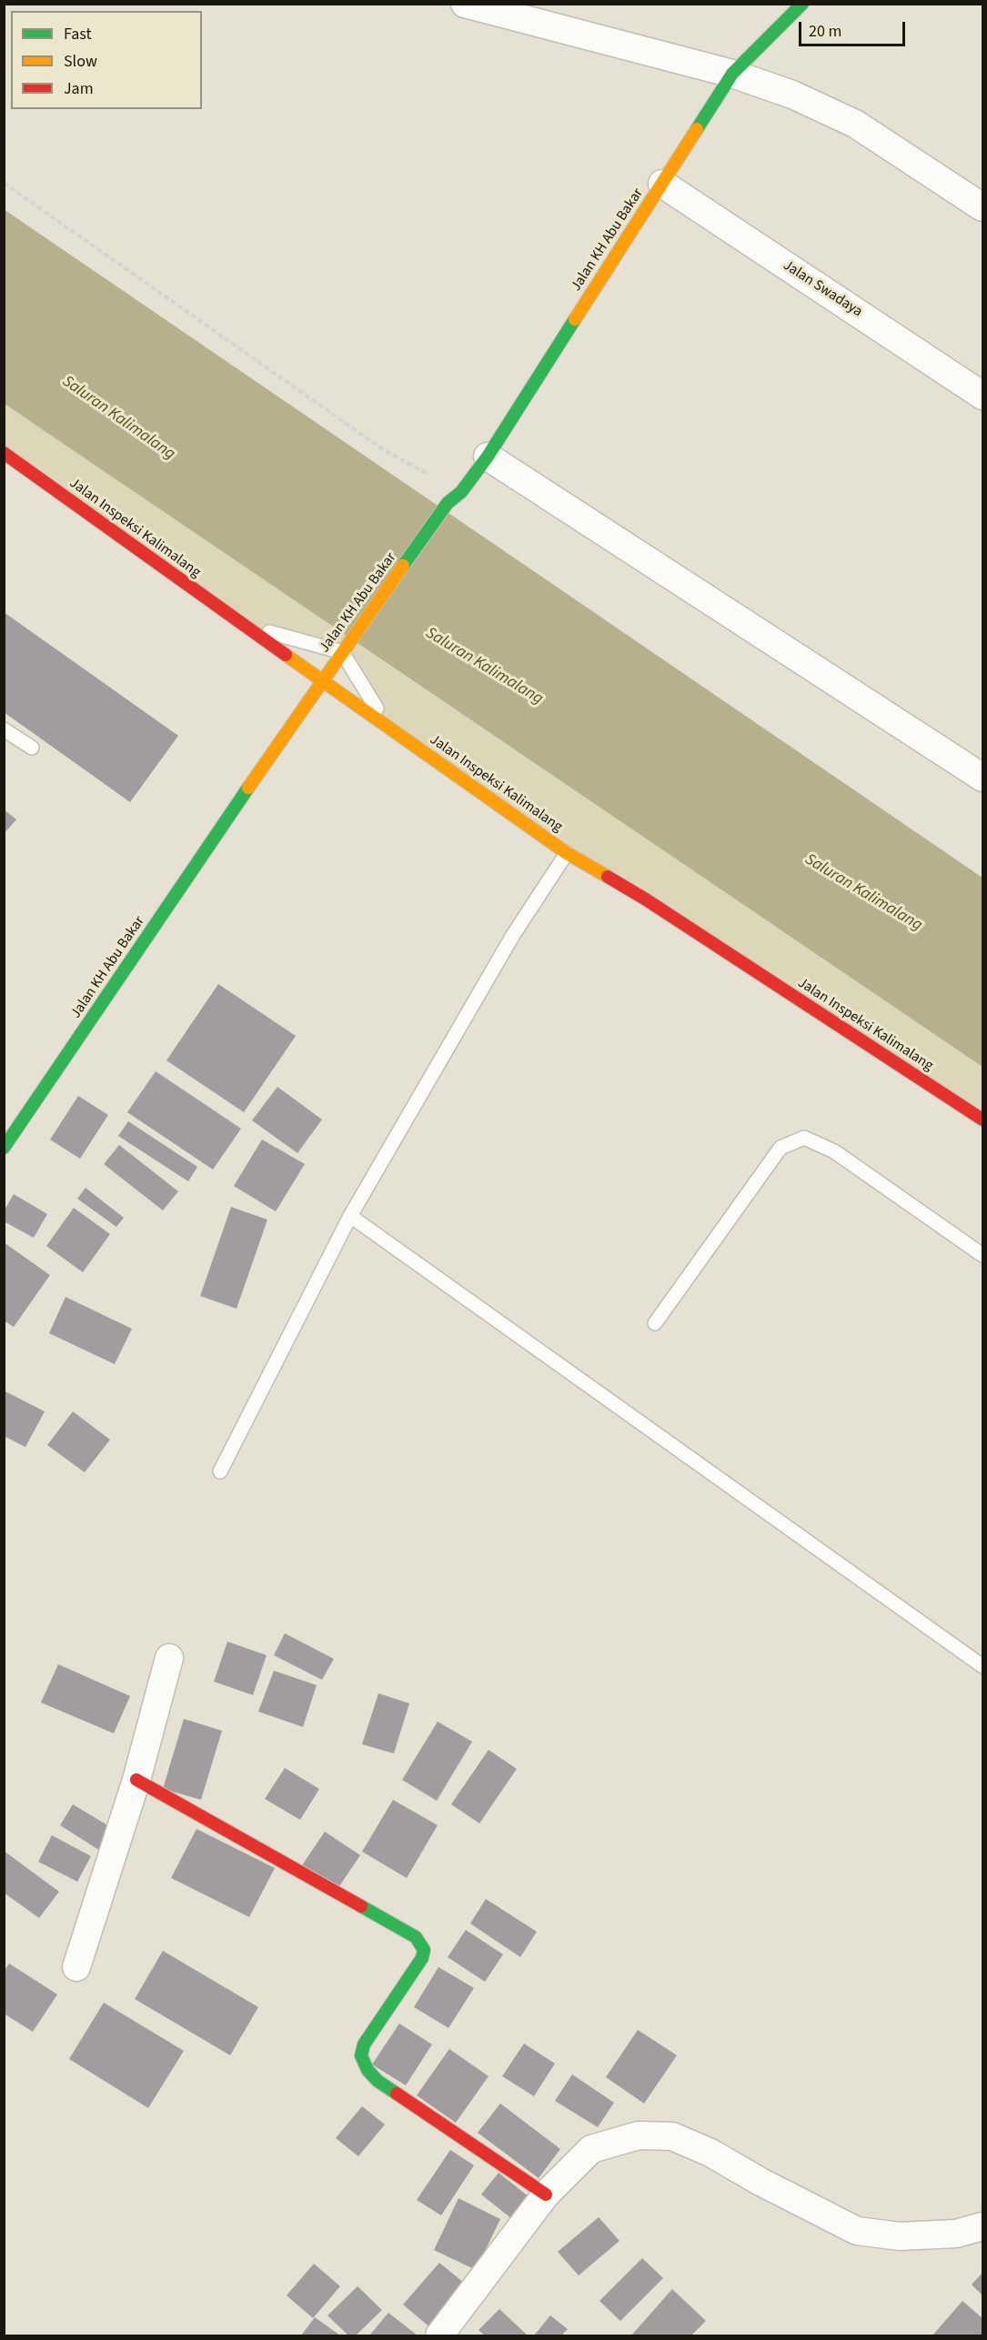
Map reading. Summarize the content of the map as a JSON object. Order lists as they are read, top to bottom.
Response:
{
  "streets": {
    "street": ["Jalan KH Abu Bakar", "Jalan Swadaya", "Jalan Inspeksi Kalimalang"]
  },
  "crossings": [
    ["Jalan KH Abu Bakar", "Jalan Swadaya"],
    ["Jalan KH Abu Bakar", "Jalan Inspeksi Kalimalang"]
  ],
  "water": ["Saluran Kalimalang"],
  "legend": ["Fast", "Slow", "Jam"],
  "scale_bar": "20 m"
}
